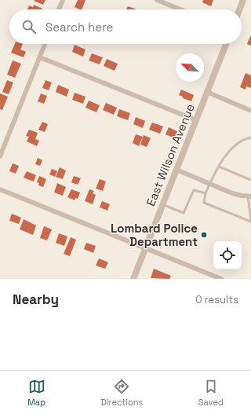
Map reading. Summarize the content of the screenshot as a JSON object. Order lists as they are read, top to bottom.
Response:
{
  "streets": {
    "street": ["East Wilson Avenue"]
  },
  "places": ["Lombard Police Department"],
  "north": "top left",
  "page": {
    "search": "Search here",
    "heading": ["Nearby", "0 results"],
    "nav": ["Map", "Directions", "Saved"]
  }
}
